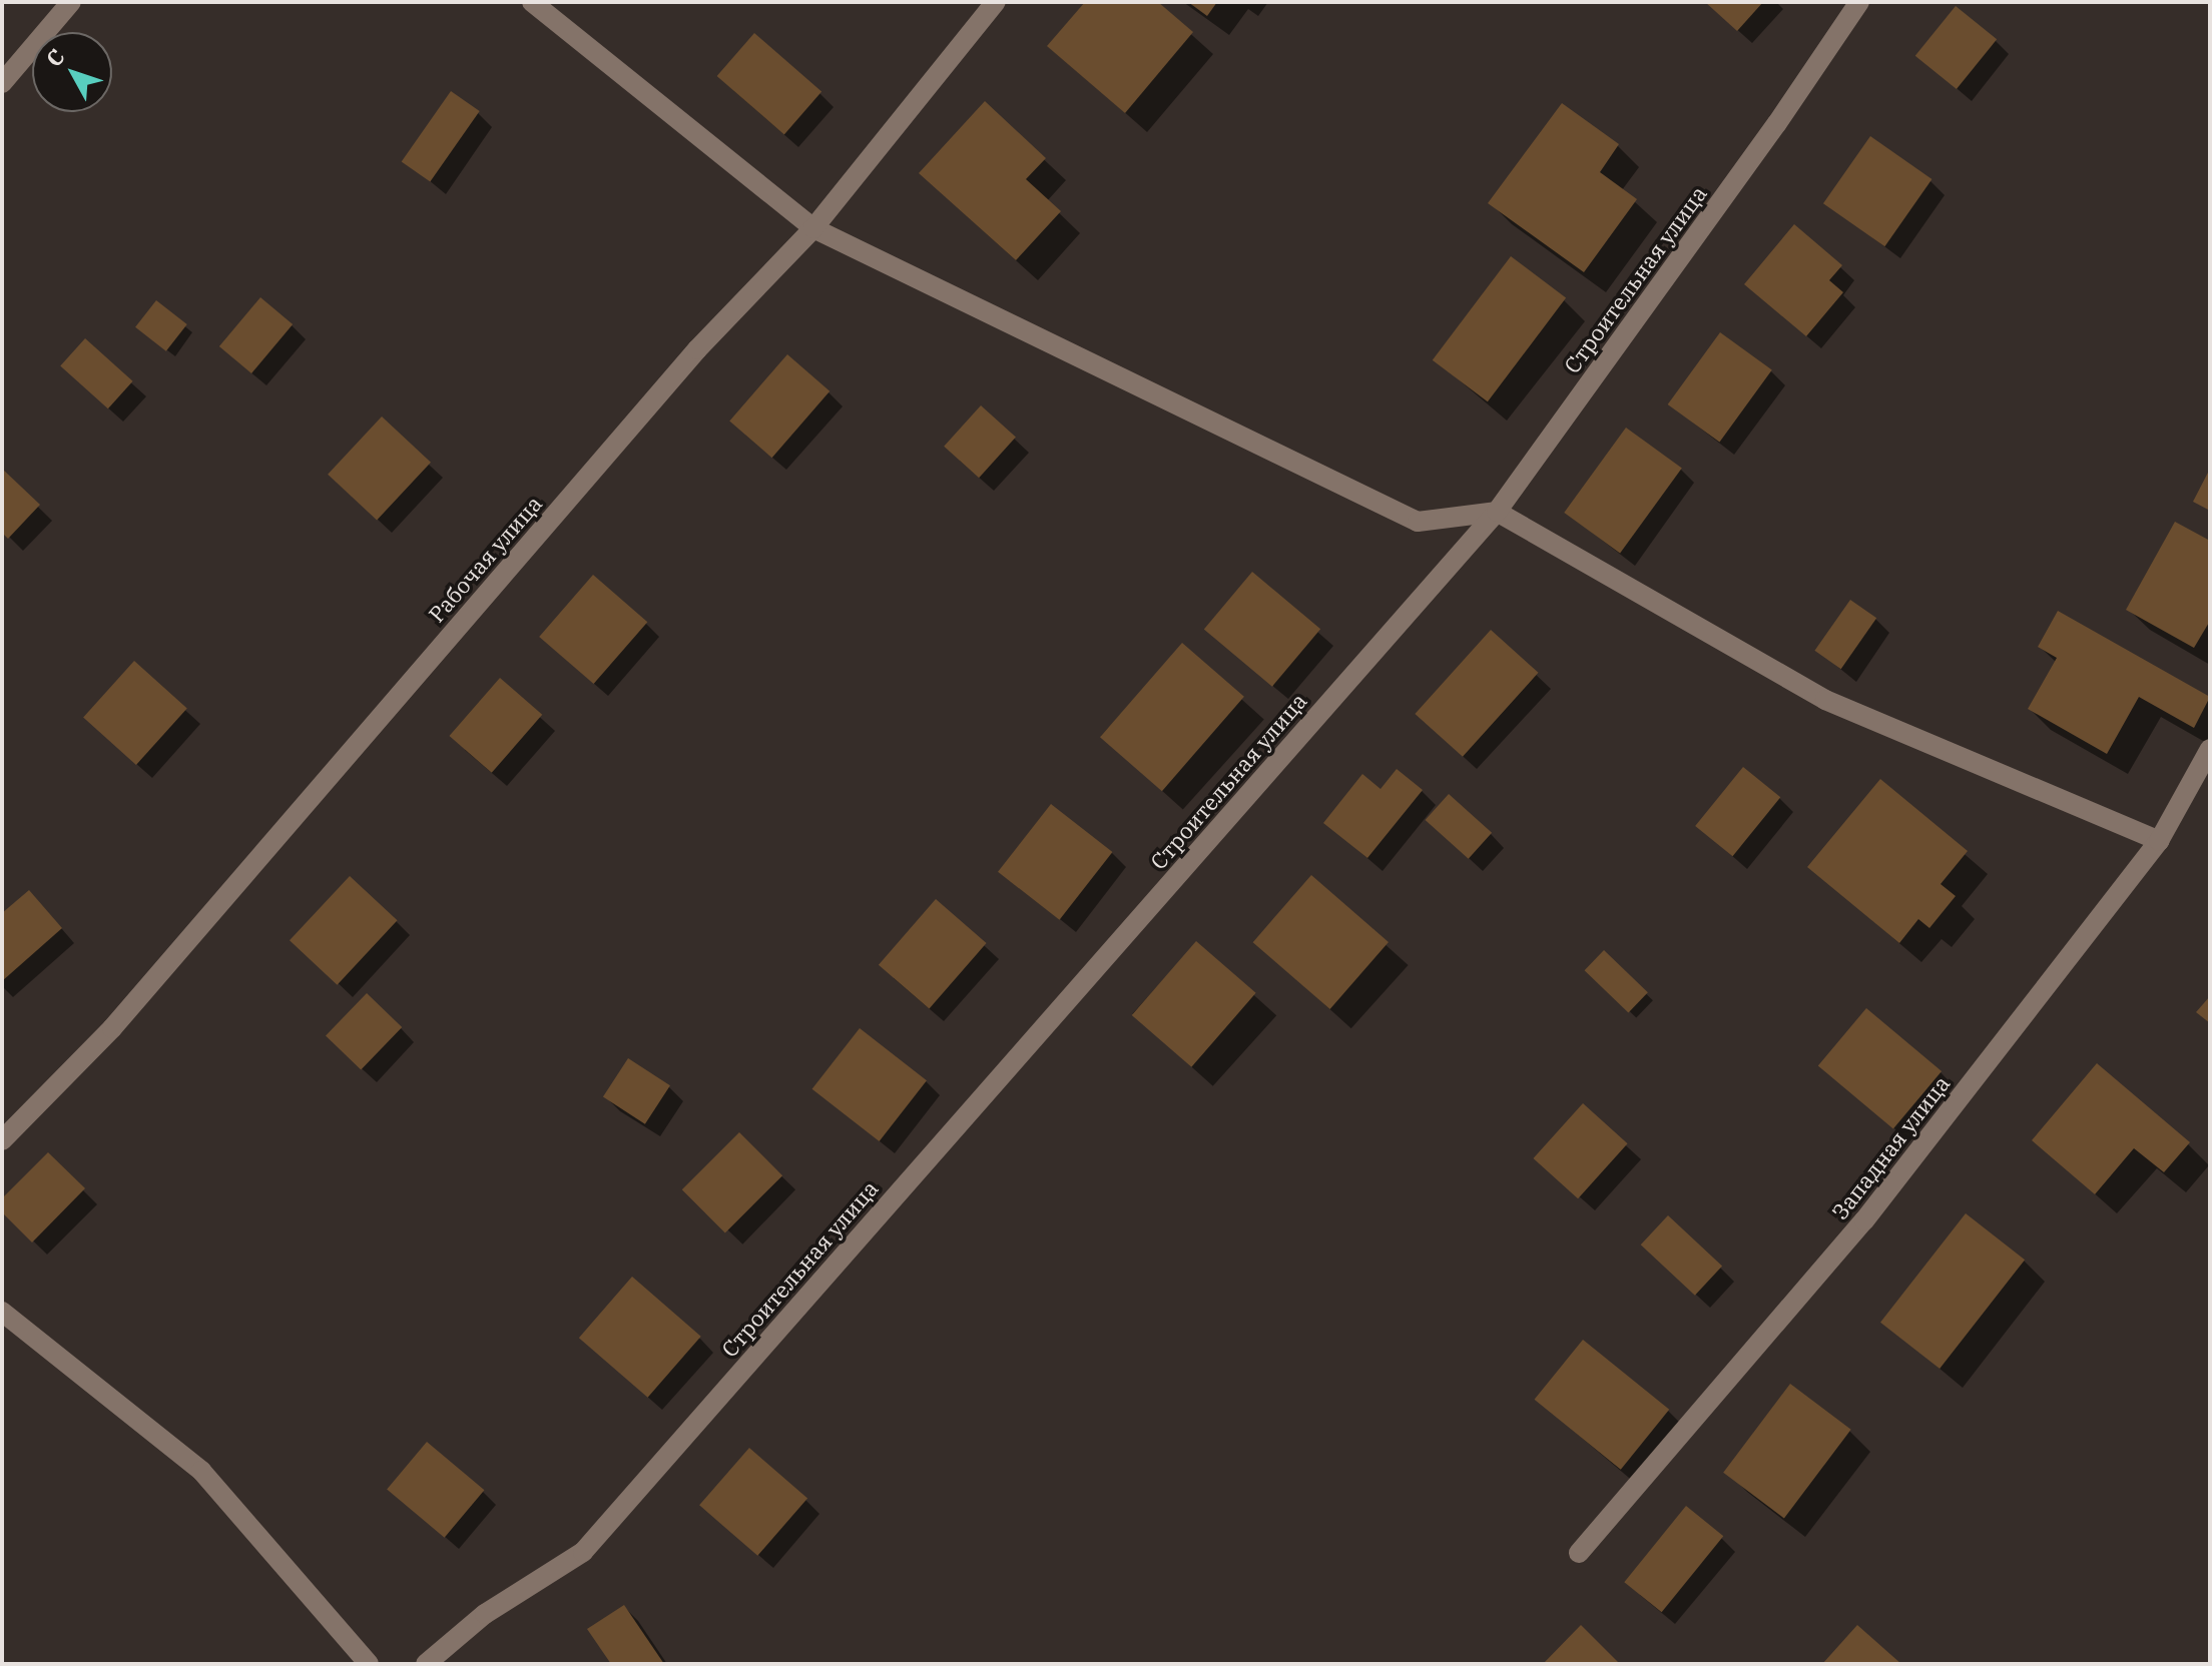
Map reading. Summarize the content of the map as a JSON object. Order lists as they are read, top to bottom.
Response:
{
  "streets": {
    "street": ["Строительная улица", "Рабочая улица", "Западная улица"]
  },
  "north": "top left"
}
